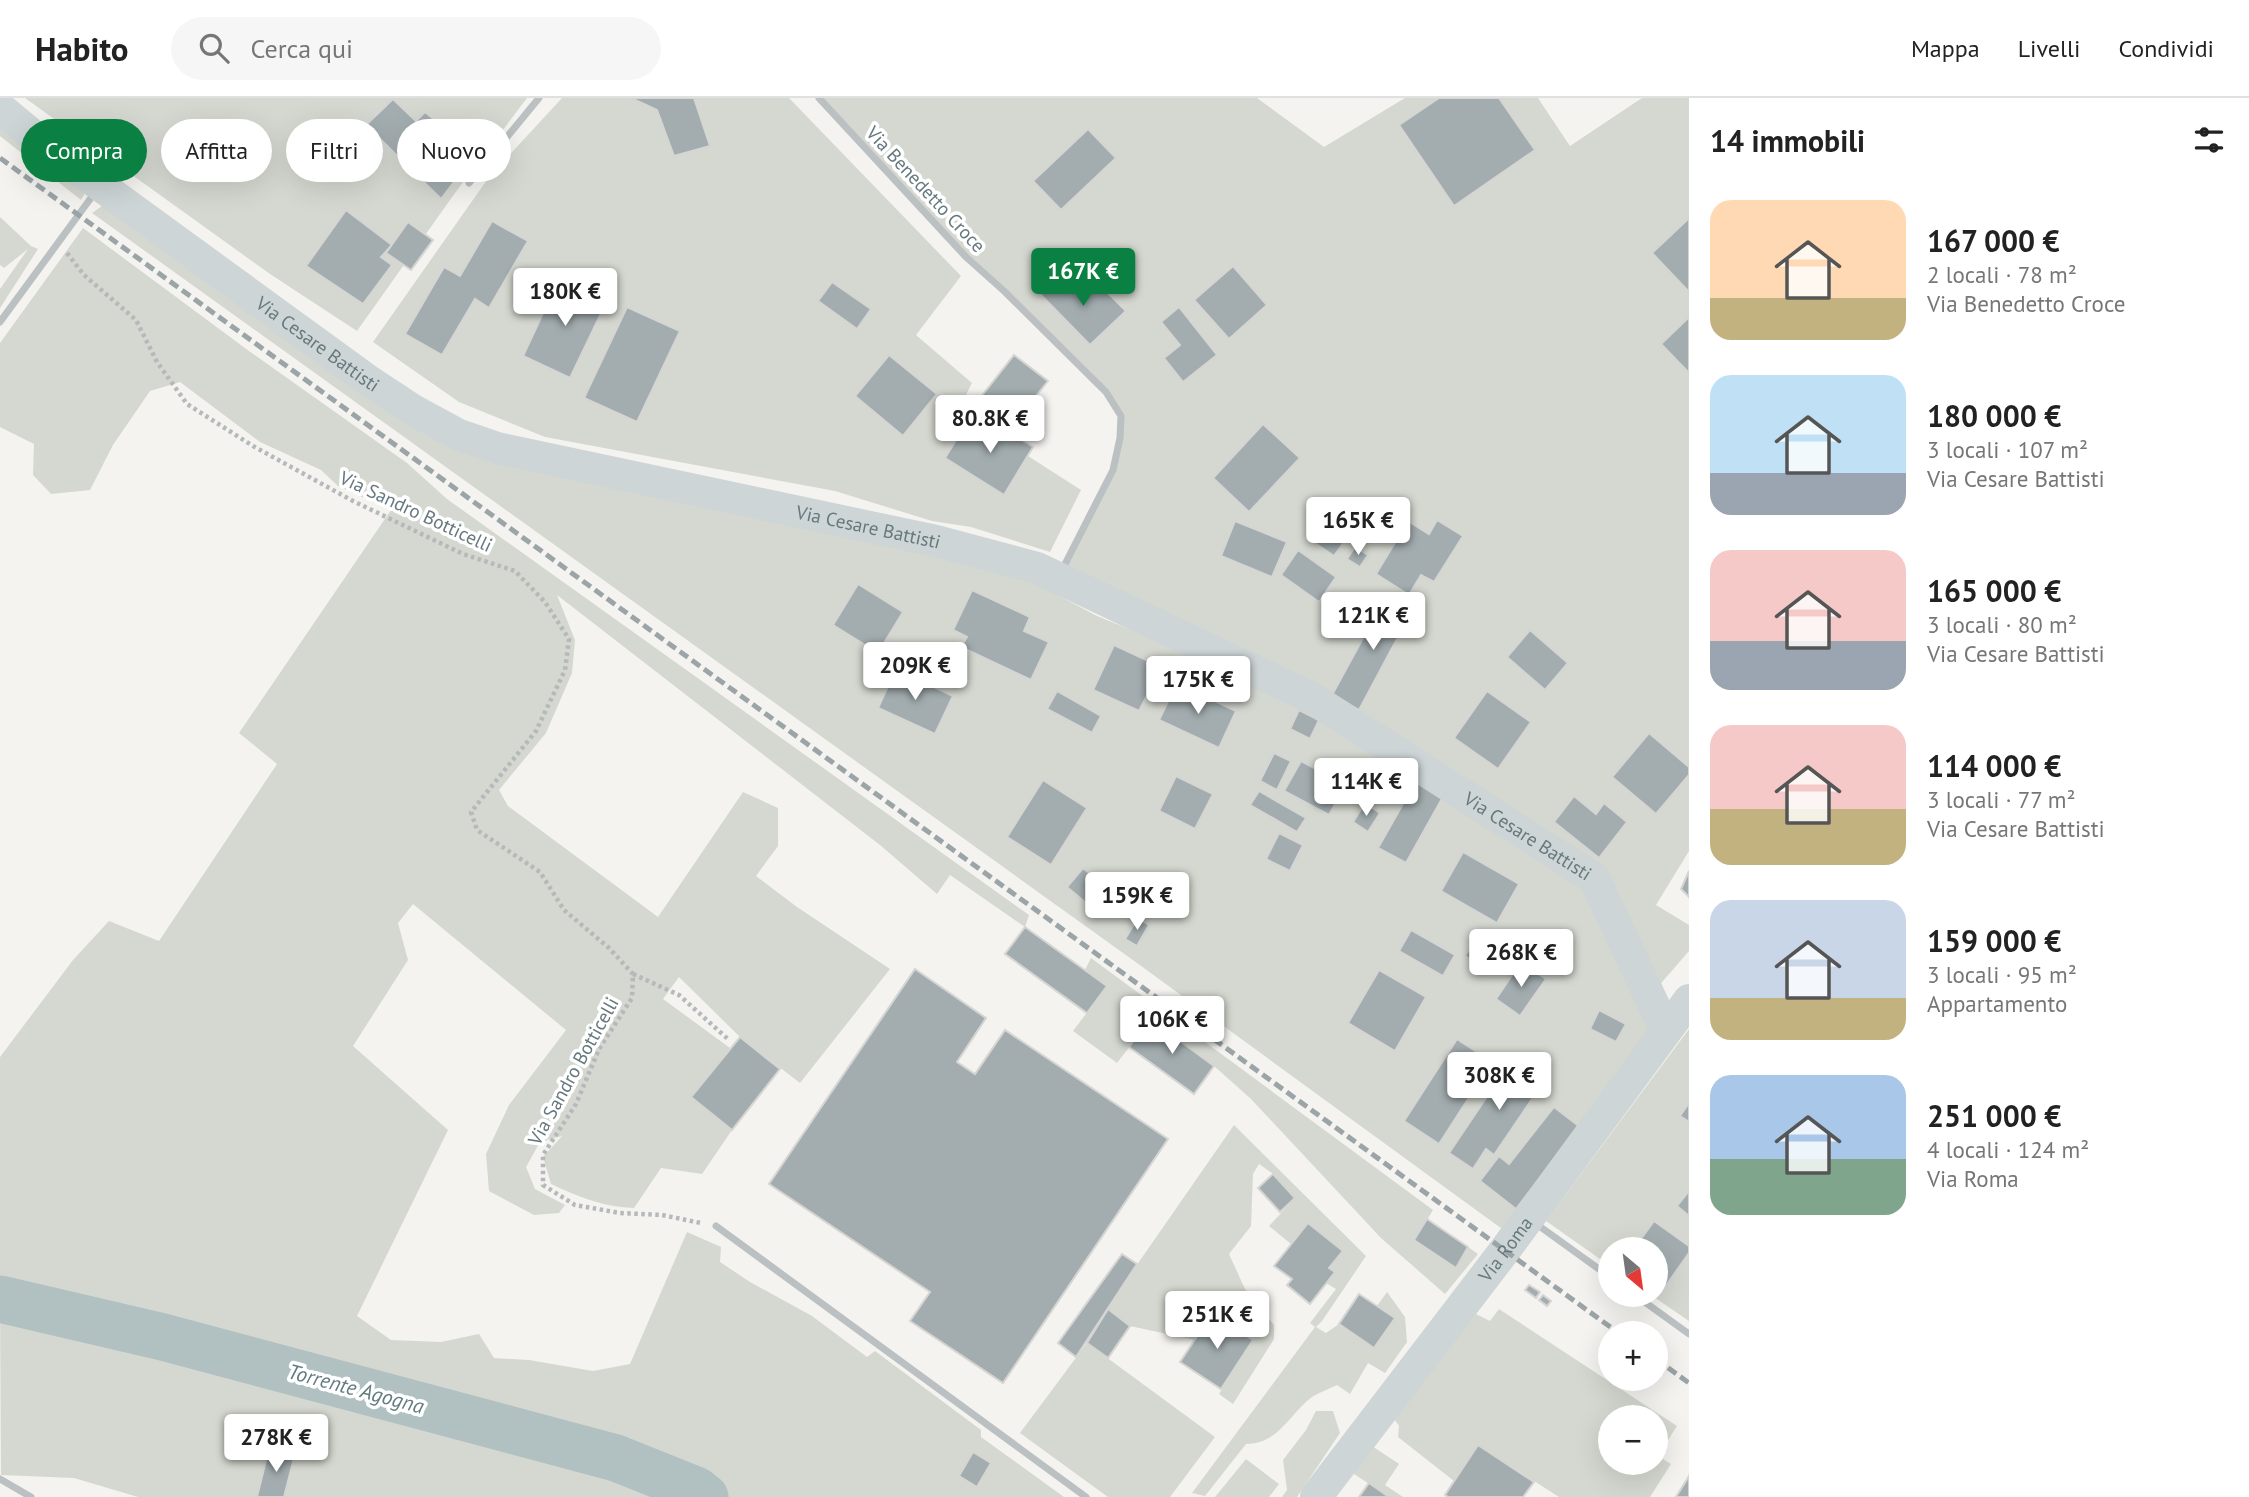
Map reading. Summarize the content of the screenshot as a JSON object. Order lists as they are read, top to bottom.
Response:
{
  "streets": {
    "street": ["Via Benedetto Croce", "Via Cesare Battisti", "Via Roma"],
    "path": ["Via Sandro Botticelli"]
  },
  "crossings": [
    ["Via Benedetto Croce", "Via Cesare Battisti"],
    ["Via Cesare Battisti", "Via Roma"]
  ],
  "water": ["Torrente Agogna"],
  "north": "bottom right",
  "page": {
    "header": "Habito",
    "search": "Cerca qui",
    "nav": ["Mappa", "Livelli", "Condividi"],
    "heading": "14 immobili",
    "chip": [
      "Compra",
      "Affitta",
      "Filtri",
      "Nuovo"
    ],
    "list": [
      {
        "name": "167 000 €",
        "note": "2 locali · 78 m² · Via Benedetto Croce"
      },
      {
        "name": "180 000 €",
        "note": "3 locali · 107 m² · Via Cesare Battisti"
      },
      {
        "name": "165 000 €",
        "note": "3 locali · 80 m² · Via Cesare Battisti"
      },
      {
        "name": "114 000 €",
        "note": "3 locali · 77 m² · Via Cesare Battisti"
      },
      {
        "name": "159 000 €",
        "note": "3 locali · 95 m² · Appartamento"
      },
      {
        "name": "251 000 €",
        "note": "4 locali · 124 m² · Via Roma"
      }
    ],
    "price": [
      "167K €",
      "180K €",
      "80.8K €",
      "165K €",
      "121K €",
      "209K €",
      "175K €",
      "114K €",
      "159K €",
      "268K €",
      "106K €",
      "308K €",
      "251K €",
      "278K €"
    ],
    "map_buttons": ["+", "−"]
  }
}
